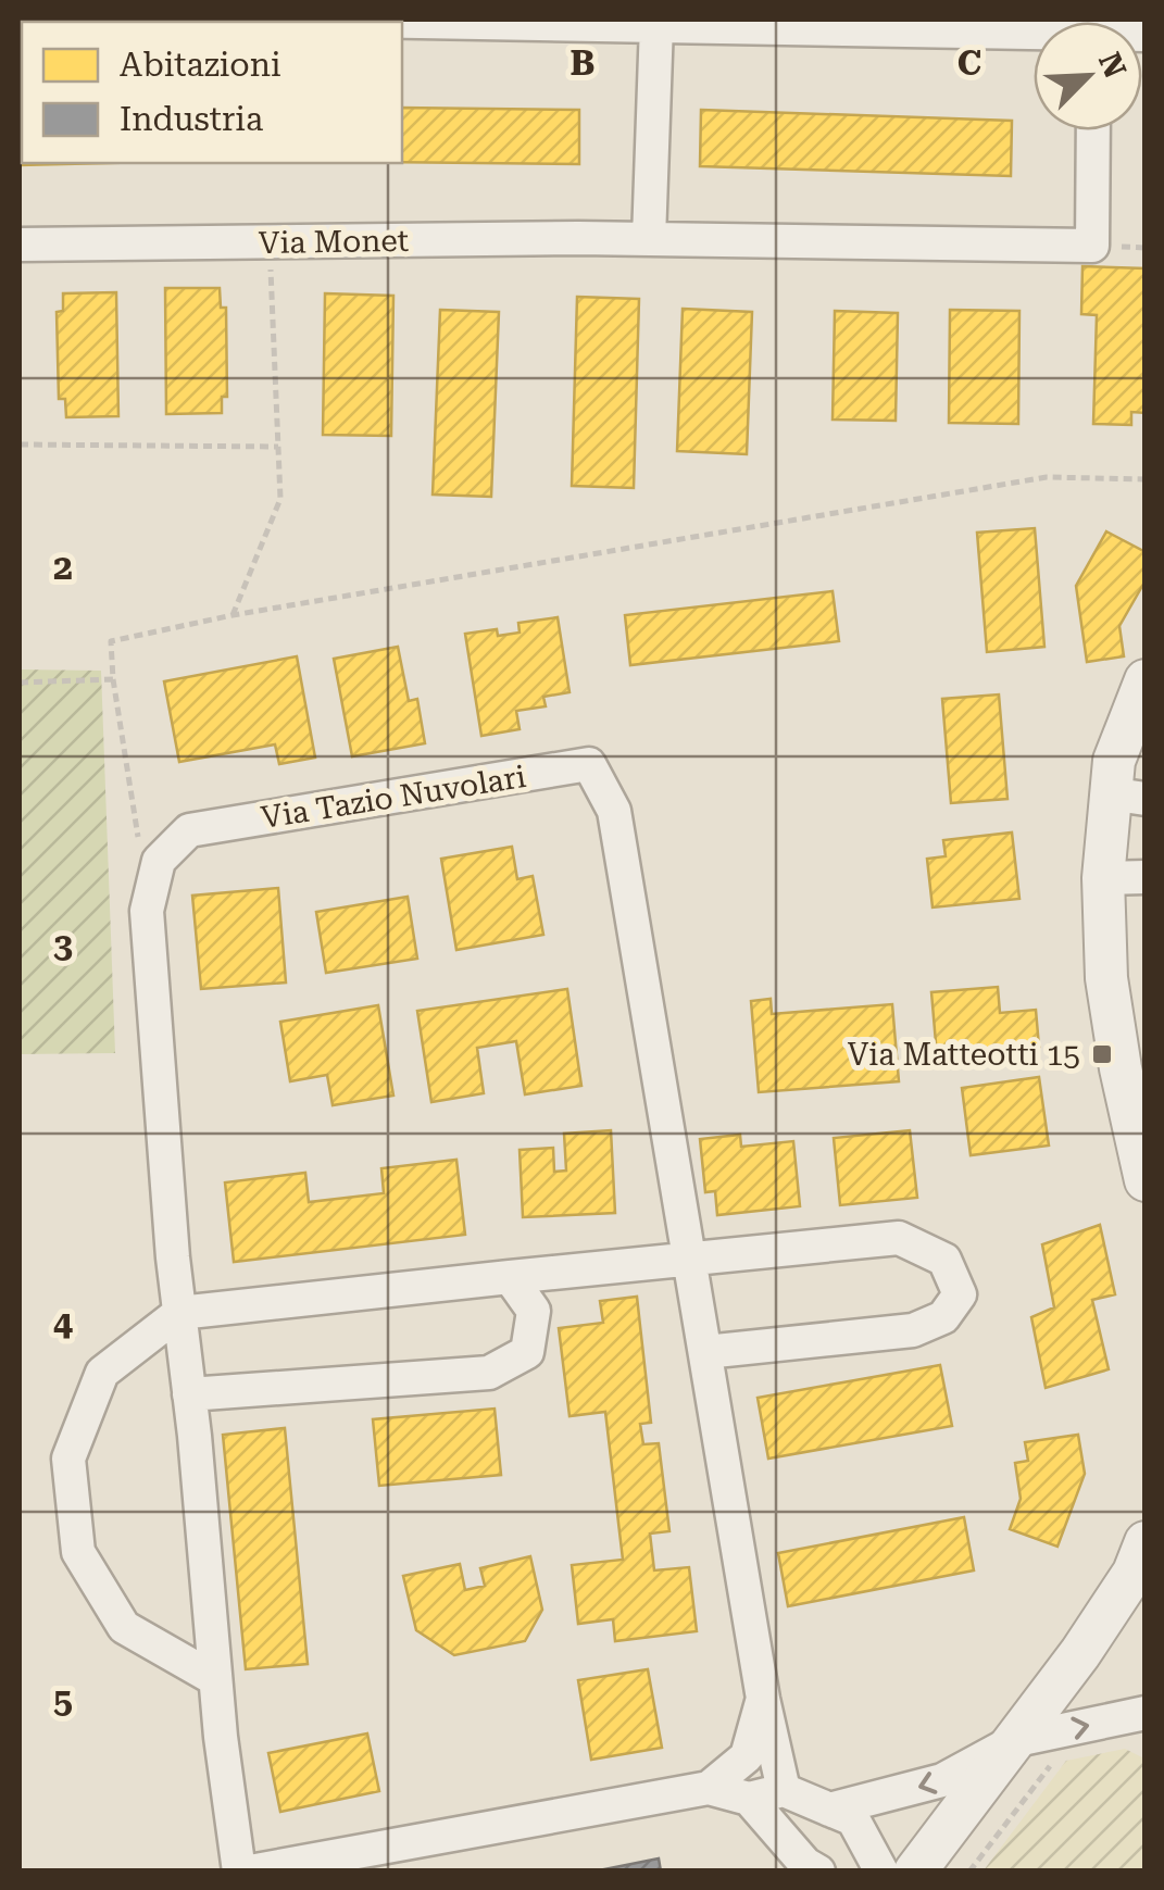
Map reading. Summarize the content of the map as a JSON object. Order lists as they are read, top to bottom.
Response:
{
  "streets": {
    "street": ["Via Monet", "Via Tazio Nuvolari"]
  },
  "places": {
    "transit": ["Via Matteotti 15"]
  },
  "legend": ["Abitazioni", "Industria"],
  "north": "top right",
  "grid": {
    "columns": ["B", "C"],
    "rows": [
      "2",
      "3",
      "4",
      "5"
    ]
  }
}
